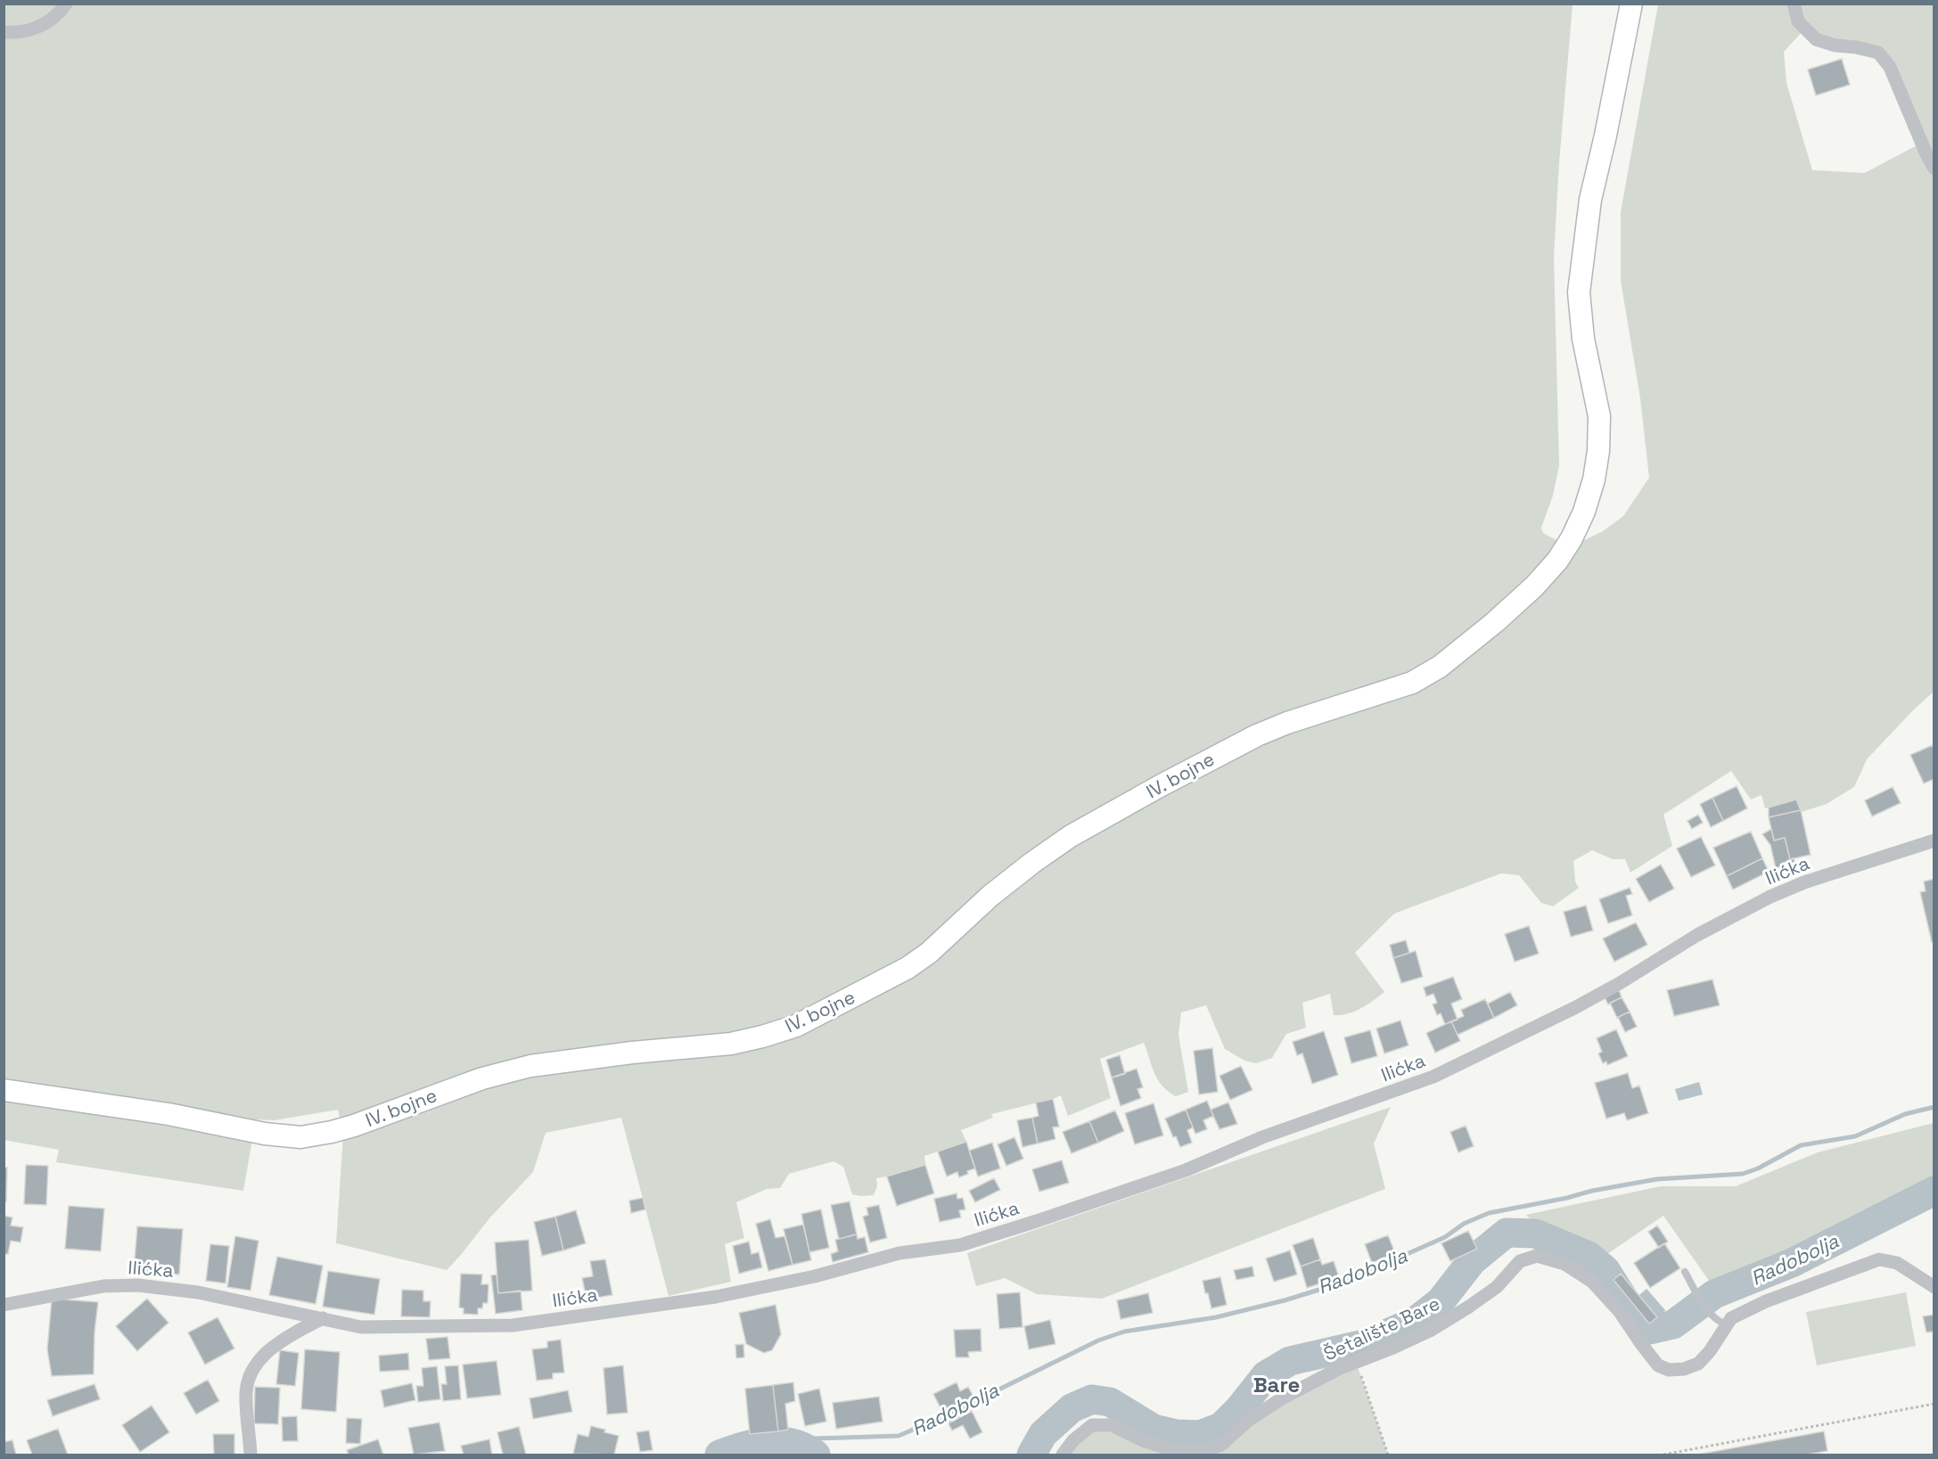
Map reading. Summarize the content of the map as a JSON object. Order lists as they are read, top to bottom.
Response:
{
  "streets": {
    "main road": ["IV. bojne"],
    "street": ["Ilićka", "Šetalište Bare"]
  },
  "districts": ["Bare"],
  "water": ["Radobolja"]
}
